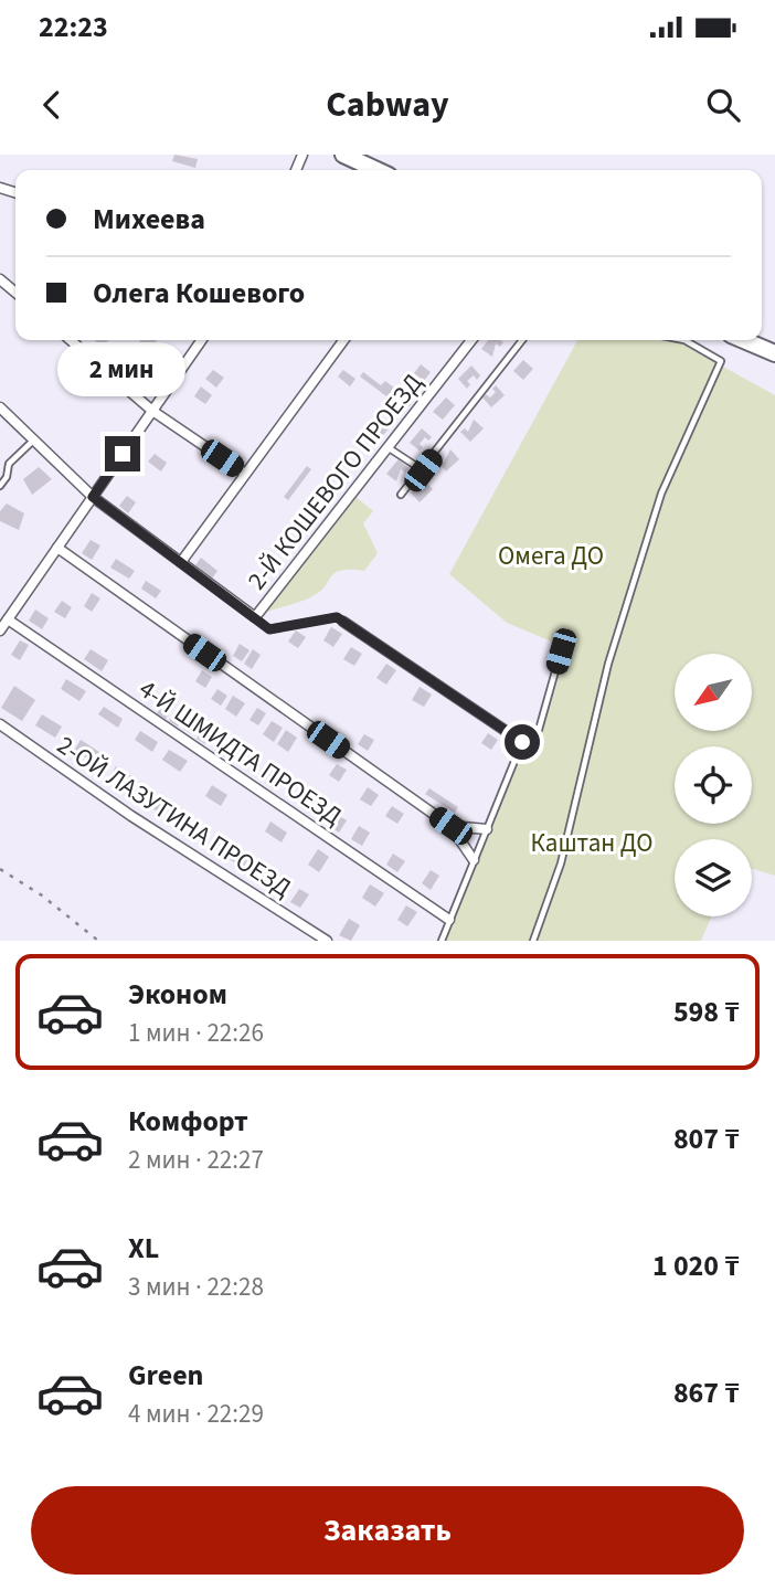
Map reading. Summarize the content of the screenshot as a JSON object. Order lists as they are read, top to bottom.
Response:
{
  "streets": {
    "street": ["2-Й КОШЕВОГО ПРОЕЗД", "4-Й ШМИДТА ПРОЕЗД", "2-ОЙ ЛАЗУТИНА ПРОЕЗД"]
  },
  "parks": ["Омега ДО", "Каштан ДО"],
  "north": "bottom left",
  "page": {
    "status": "22:23",
    "header": "Cabway",
    "banner": ["Михеева", "Олега Кошевого"],
    "bubble": "2 мин",
    "list": [
      {
        "name": "Эконом",
        "note": "1 мин · 22:26",
        "value": "598 ₸"
      },
      {
        "name": "Комфорт",
        "note": "2 мин · 22:27",
        "value": "807 ₸"
      },
      {
        "name": "XL",
        "note": "3 мин · 22:28",
        "value": "1 020 ₸"
      },
      {
        "name": "Green",
        "note": "4 мин · 22:29",
        "value": "867 ₸"
      }
    ],
    "buttons": "Заказать"
  }
}
